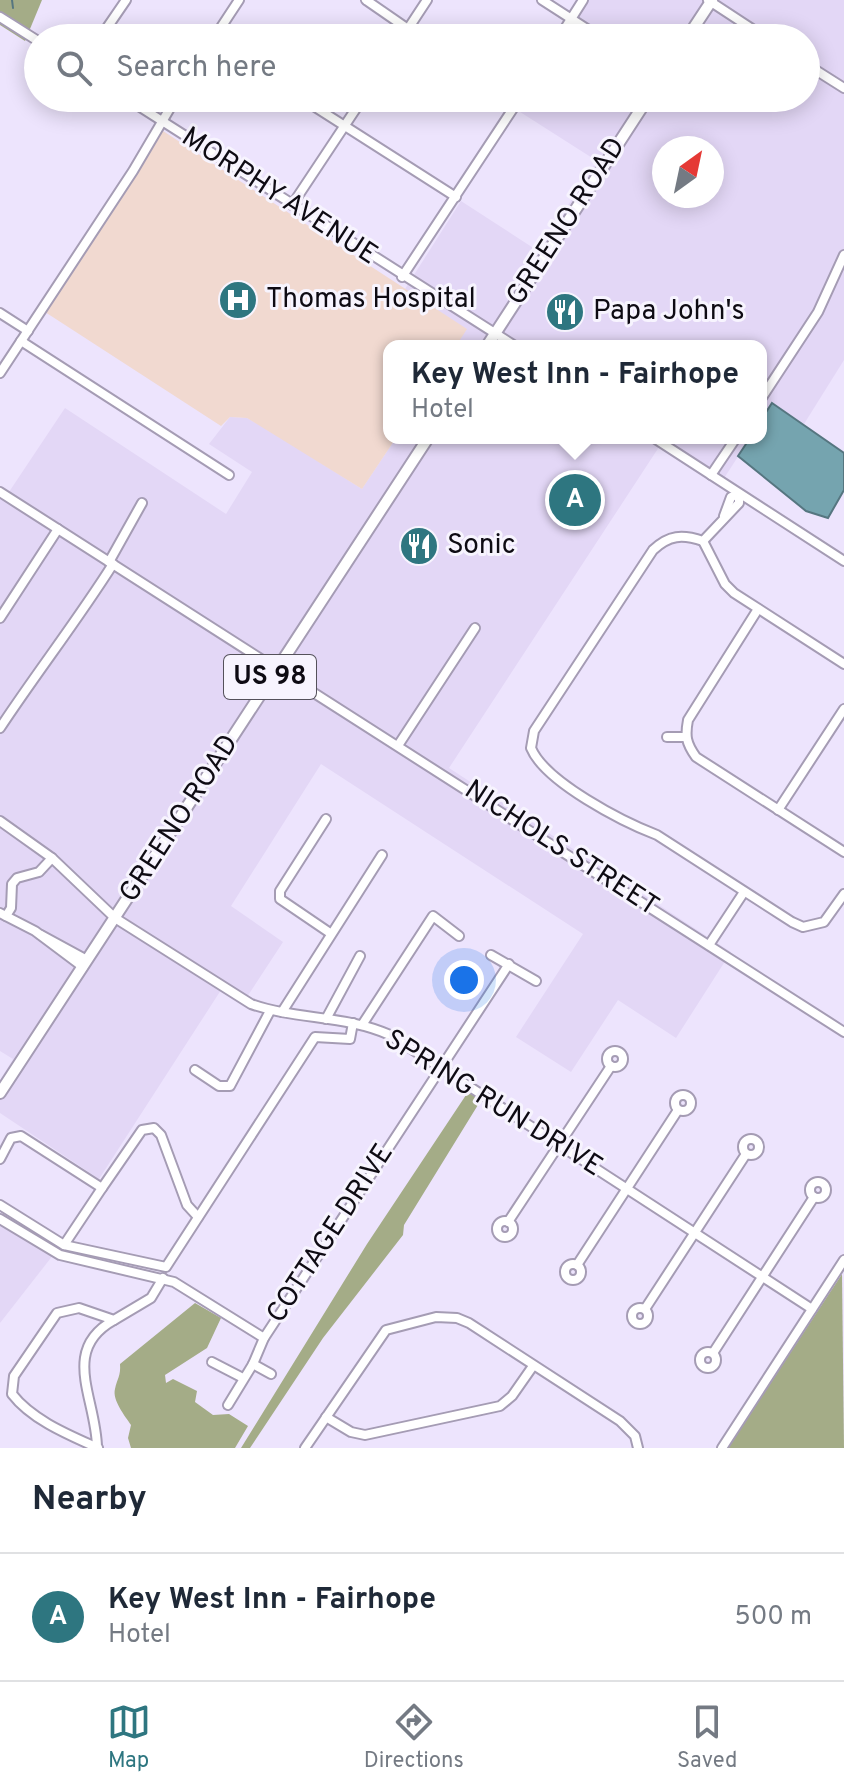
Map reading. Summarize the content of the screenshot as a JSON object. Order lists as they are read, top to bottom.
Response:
{
  "streets": {
    "main road": ["GREENO ROAD", "US 98"],
    "street": [
      "MORPHY AVENUE",
      "NICHOLS STREET",
      "SPRING RUN DRIVE",
      "COTTAGE DRIVE"
    ]
  },
  "crossings": [
    ["MORPHY AVENUE", "GREENO ROAD"],
    ["GREENO ROAD", "US 98"],
    ["GREENO ROAD", "NICHOLS STREET"],
    ["GREENO ROAD", "SPRING RUN DRIVE"],
    ["US 98", "SPRING RUN DRIVE"],
    ["SPRING RUN DRIVE", "COTTAGE DRIVE"]
  ],
  "places": {
    "hospital": ["Thomas Hospital"],
    "restaurant": ["Papa John's", "Sonic"]
  },
  "north": "top right",
  "page": {
    "search": "Search here",
    "popup": ["Key West Inn - Fairhope", "Hotel"],
    "pins": "A",
    "heading": "Nearby",
    "list": [
      {
        "mark": "A",
        "name": "Key West Inn - Fairhope",
        "note": "Hotel",
        "value": "500 m"
      }
    ],
    "nav": ["Map", "Directions", "Saved"]
  }
}
